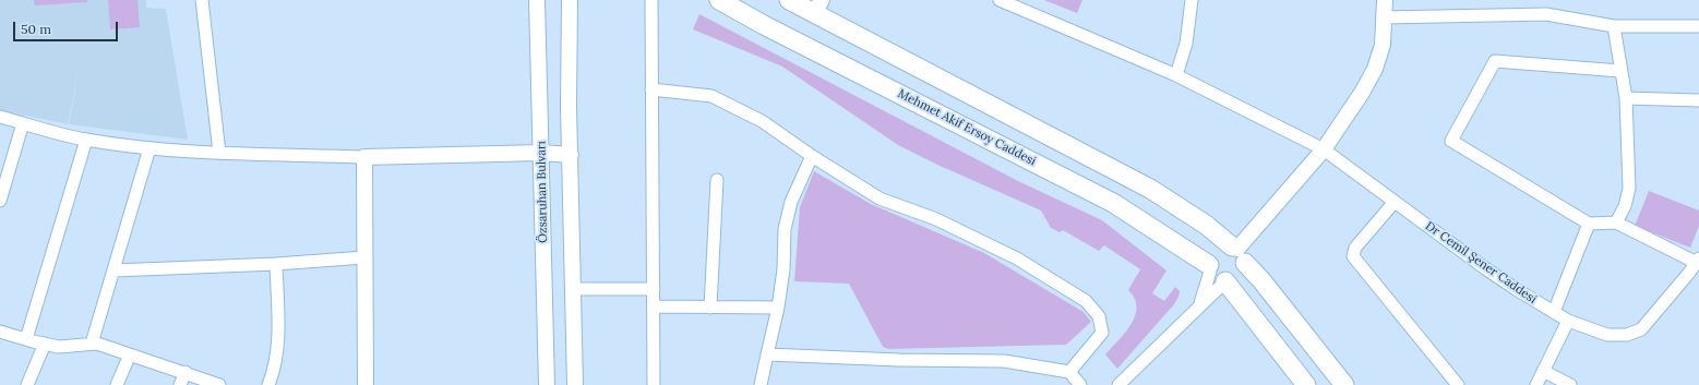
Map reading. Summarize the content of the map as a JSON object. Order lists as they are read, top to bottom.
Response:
{
  "streets": {
    "main road": ["Mehmet Akif Ersoy Caddesi"],
    "street": ["Özsaruhan Bulvarı", "Dr Cemil Şener Caddesi"]
  },
  "scale_bar": "50 m"
}
